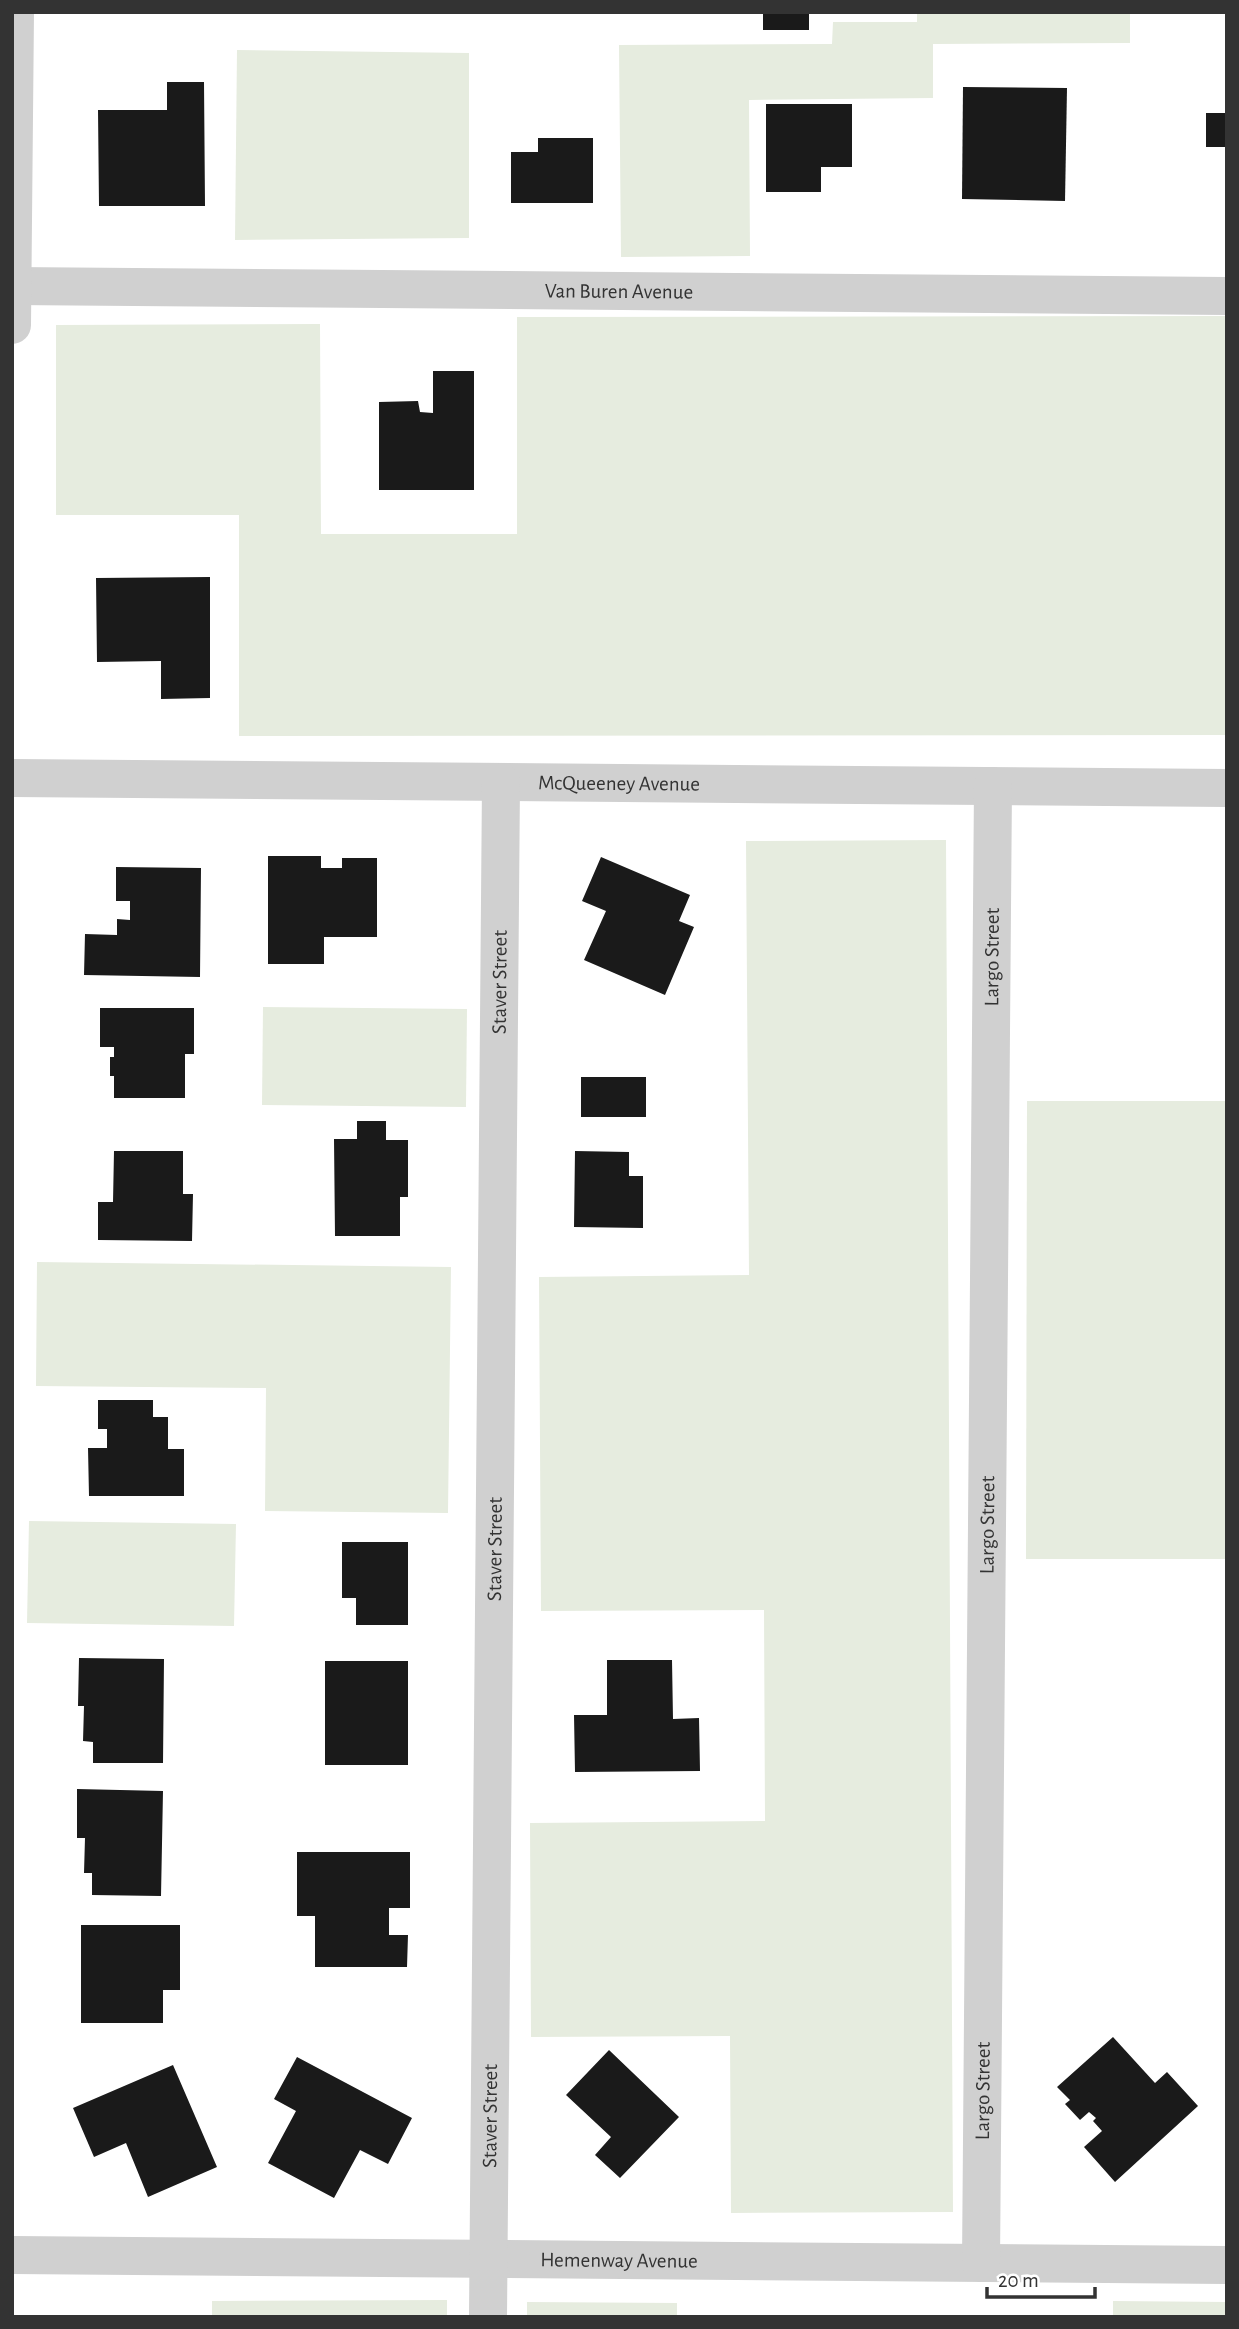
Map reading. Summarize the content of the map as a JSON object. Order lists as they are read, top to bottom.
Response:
{
  "streets": {
    "street": [
      "Van Buren Avenue",
      "McQueeney Avenue",
      "Largo Street",
      "Staver Street",
      "Hemenway Avenue"
    ]
  },
  "crossings": [
    ["McQueeney Avenue", "Largo Street"],
    ["McQueeney Avenue", "Staver Street"],
    ["Largo Street", "Hemenway Avenue"],
    ["Staver Street", "Hemenway Avenue"]
  ],
  "scale_bar": "20 m"
}
